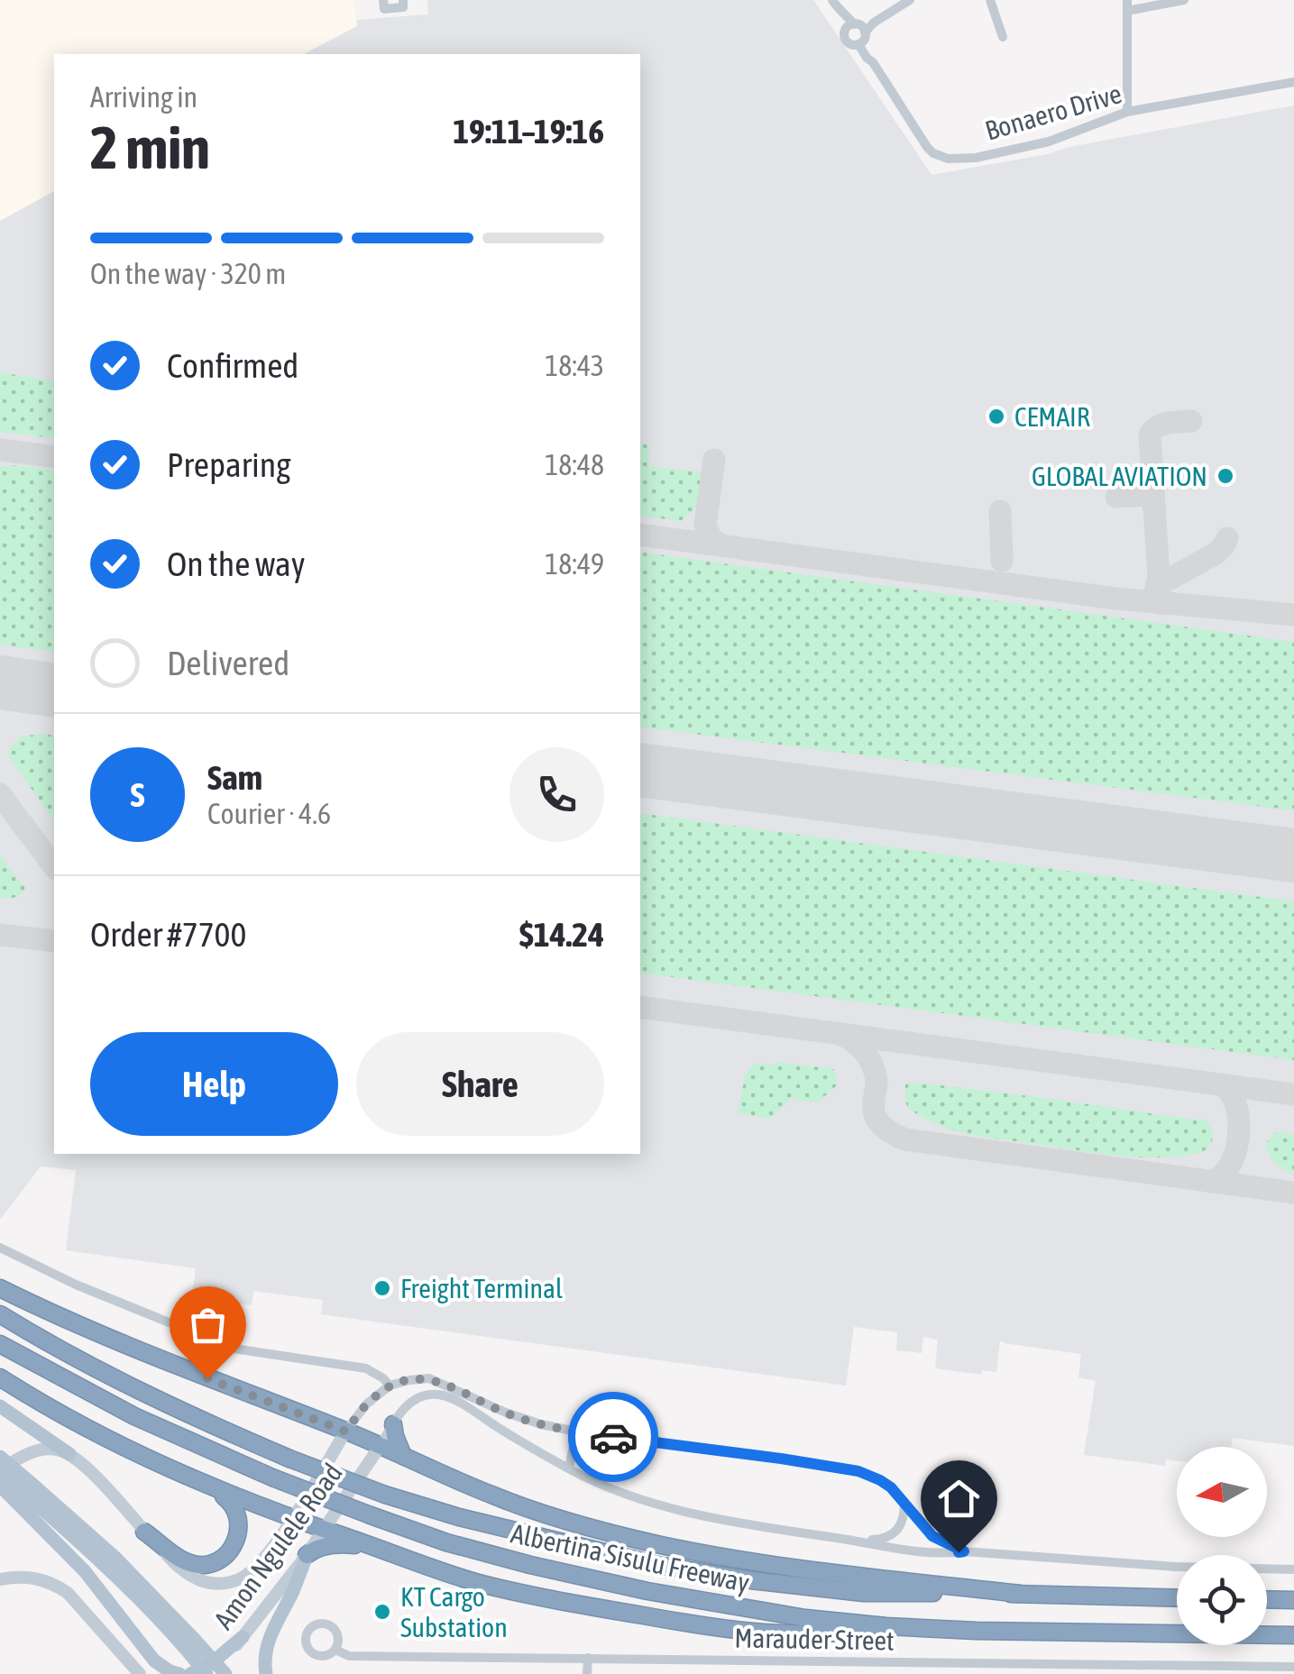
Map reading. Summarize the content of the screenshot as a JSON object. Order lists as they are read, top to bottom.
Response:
{
  "streets": {
    "highway": ["Albertina Sisulu Freeway"],
    "main road": ["Amon Ngulele Road"],
    "street": ["Bonaero Drive", "Marauder Street"]
  },
  "places": [
    "CEMAIR",
    "GLOBAL AVIATION",
    "Freight Terminal",
    "KT Cargo Substation"
  ],
  "north": "left",
  "page": {
    "heading": ["2 min", "Arriving in", "19:11–19:16"],
    "panel": [
      "Sam",
      "Courier · 4.6",
      "Order #7700",
      "$14.24"
    ],
    "bar": "On the way · 320 m",
    "list": [
      ["Confirmed", "18:43"],
      ["Preparing", "18:48"],
      ["On the way", "18:49"],
      "Delivered"
    ],
    "round": "S",
    "buttons": ["Help", "Share"]
  }
}
